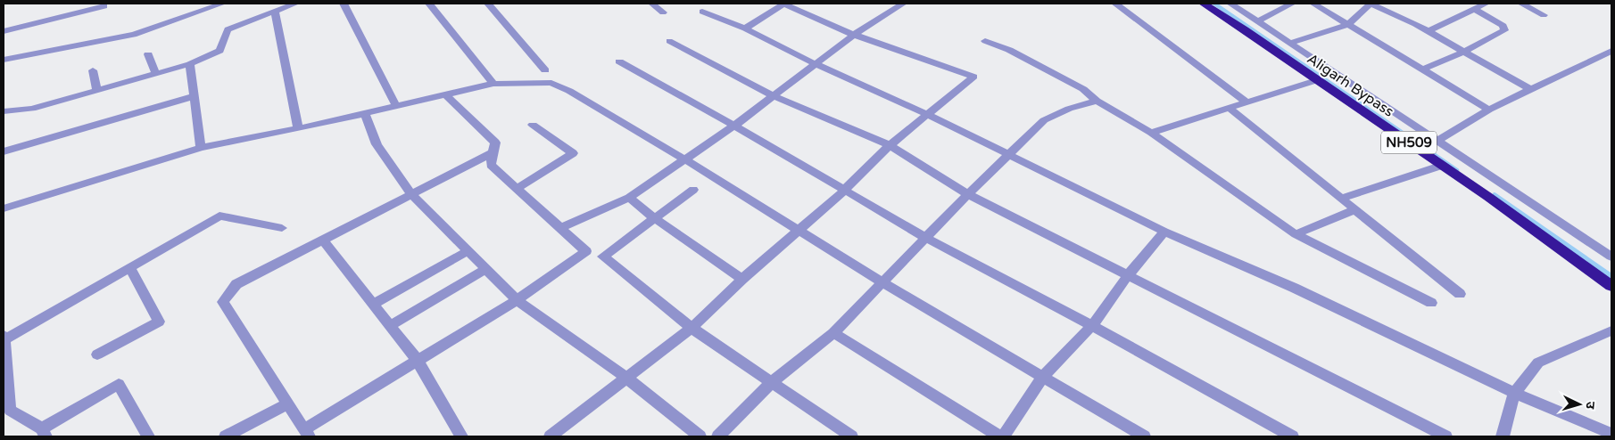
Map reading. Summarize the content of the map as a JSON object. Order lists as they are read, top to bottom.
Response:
{
  "streets": {
    "highway": ["Aligarh Bypass", "NH509"]
  },
  "north": "right"
}
